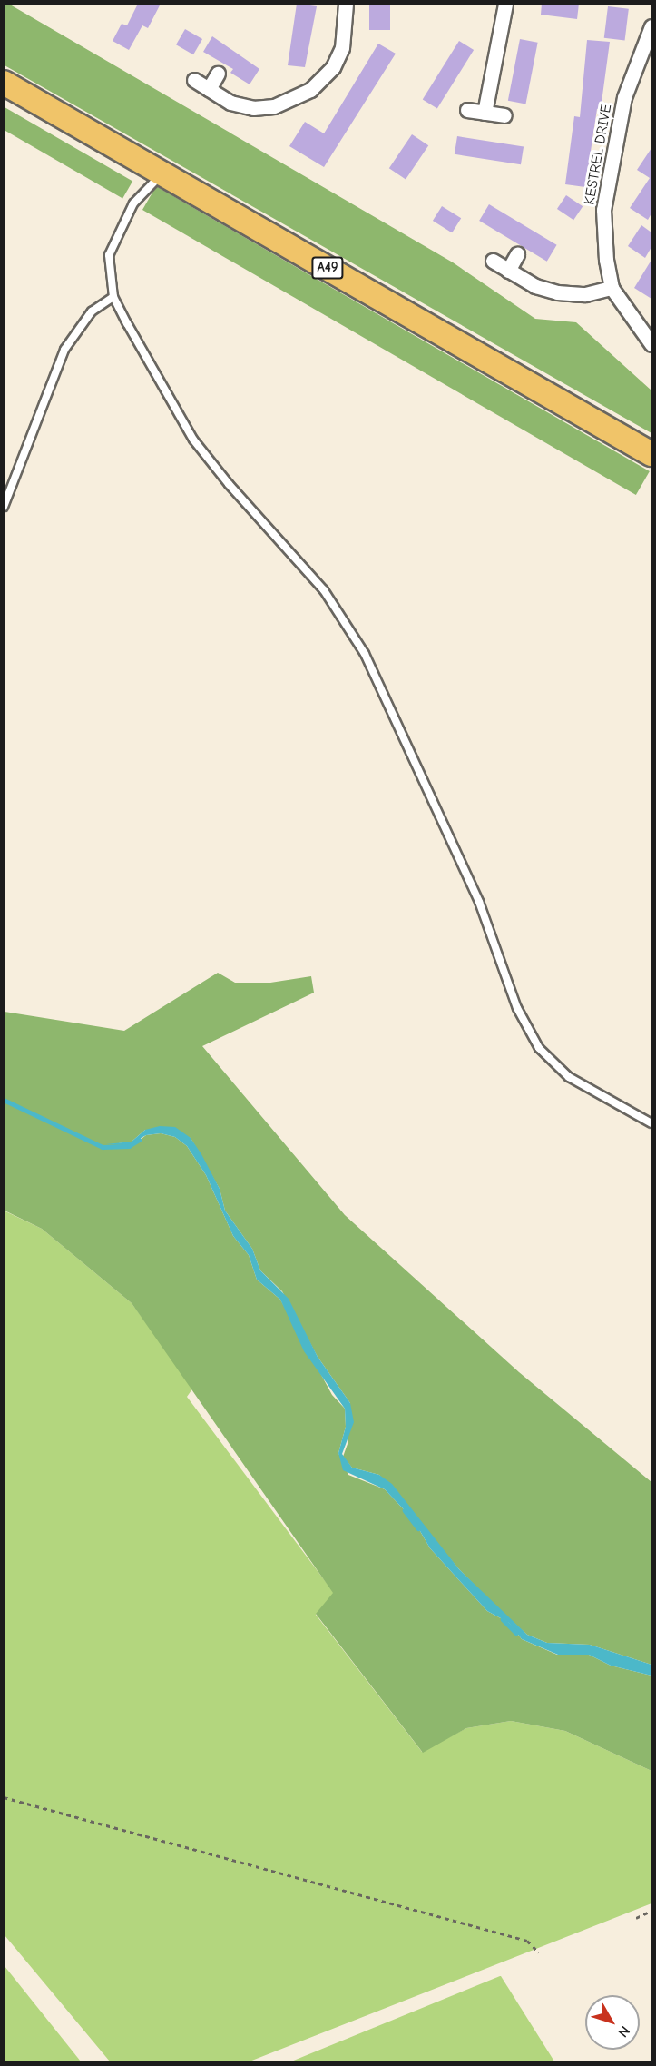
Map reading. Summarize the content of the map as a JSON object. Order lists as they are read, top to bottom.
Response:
{
  "streets": {
    "highway": ["A49"],
    "street": ["KESTREL DRIVE"]
  },
  "north": "bottom right"
}
